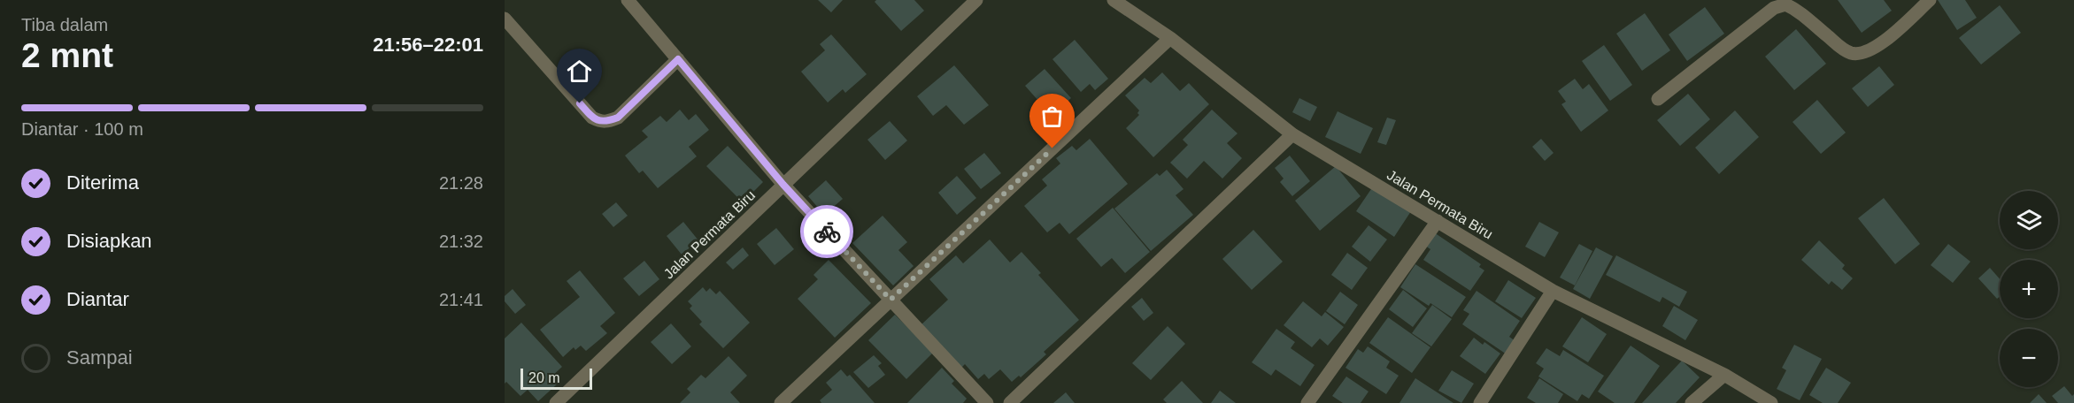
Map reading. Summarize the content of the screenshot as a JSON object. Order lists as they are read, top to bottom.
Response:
{
  "streets": {
    "street": ["Jalan Permata Biru"]
  },
  "scale_bar": "20 m",
  "page": {
    "heading": ["2 mnt", "Tiba dalam", "21:56–22:01"],
    "bar": "Diantar · 100 m",
    "list": [
      ["Diterima", "21:28"],
      ["Disiapkan", "21:32"],
      ["Diantar", "21:41"],
      "Sampai"
    ],
    "map_buttons": ["+", "−"],
    "scale": "20 m"
  }
}
